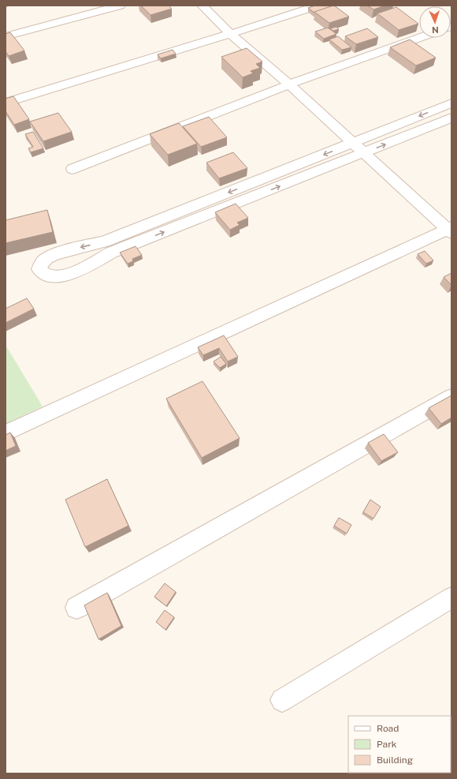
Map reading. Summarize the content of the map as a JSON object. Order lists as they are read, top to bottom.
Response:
{
  "legend": ["Road", "Park", "Building"],
  "north": "bottom"
}
